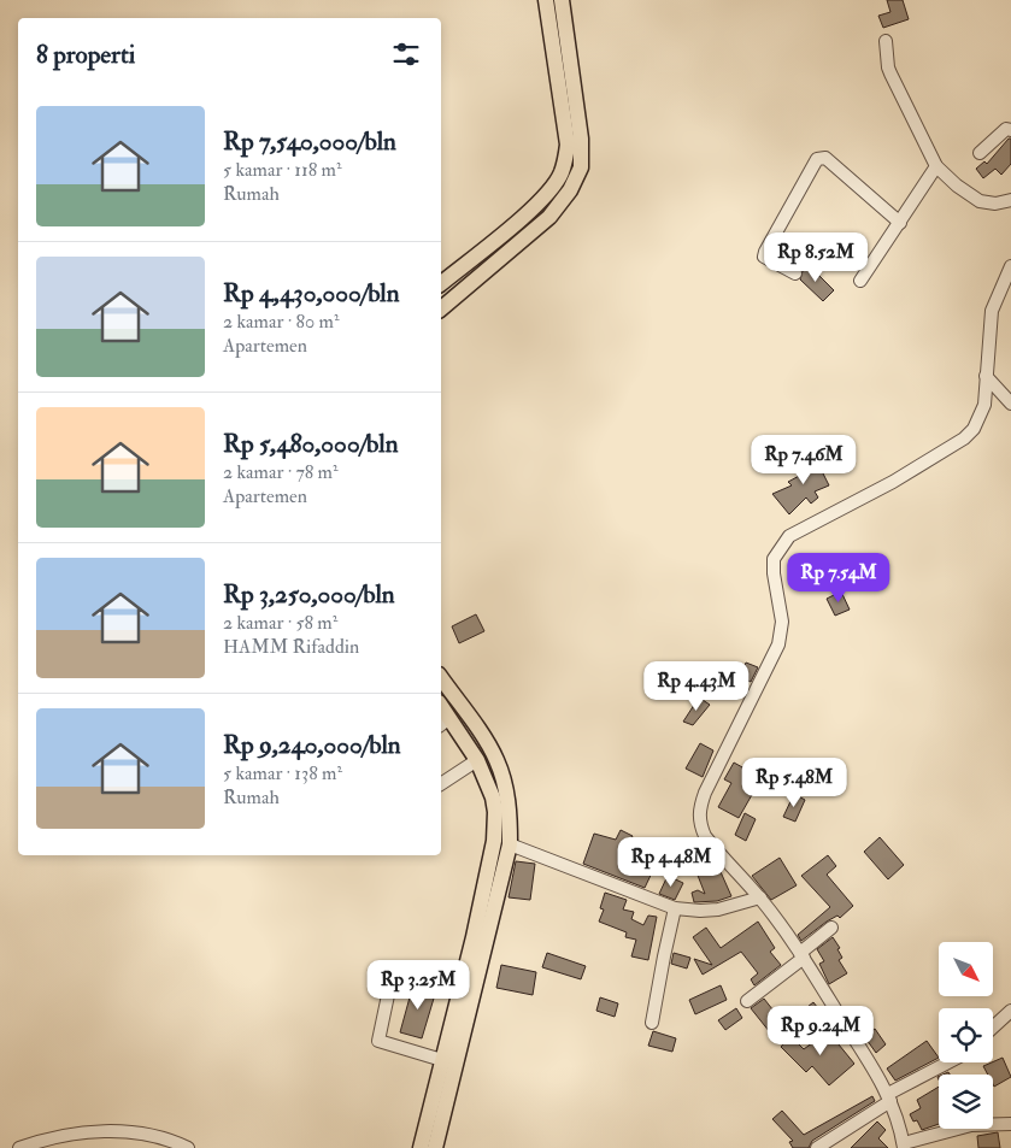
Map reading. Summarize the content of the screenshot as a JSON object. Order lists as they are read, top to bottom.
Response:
{
  "north": "bottom right",
  "page": {
    "heading": "8 properti",
    "list": [
      {
        "name": "Rp 7,540,000/bln",
        "note": "5 kamar · 118 m² · Rumah"
      },
      {
        "name": "Rp 4,430,000/bln",
        "note": "2 kamar · 80 m² · Apartemen"
      },
      {
        "name": "Rp 5,480,000/bln",
        "note": "2 kamar · 78 m² · Apartemen"
      },
      {
        "name": "Rp 3,250,000/bln",
        "note": "2 kamar · 58 m² · HAMM Rifaddin"
      },
      {
        "name": "Rp 9,240,000/bln",
        "note": "5 kamar · 138 m² · Rumah"
      }
    ],
    "price": [
      "Rp 8.52M",
      "Rp 7.46M",
      "Rp 7.54M",
      "Rp 4.43M",
      "Rp 5.48M",
      "Rp 4.48M",
      "Rp 3.25M",
      "Rp 9.24M"
    ]
  }
}
